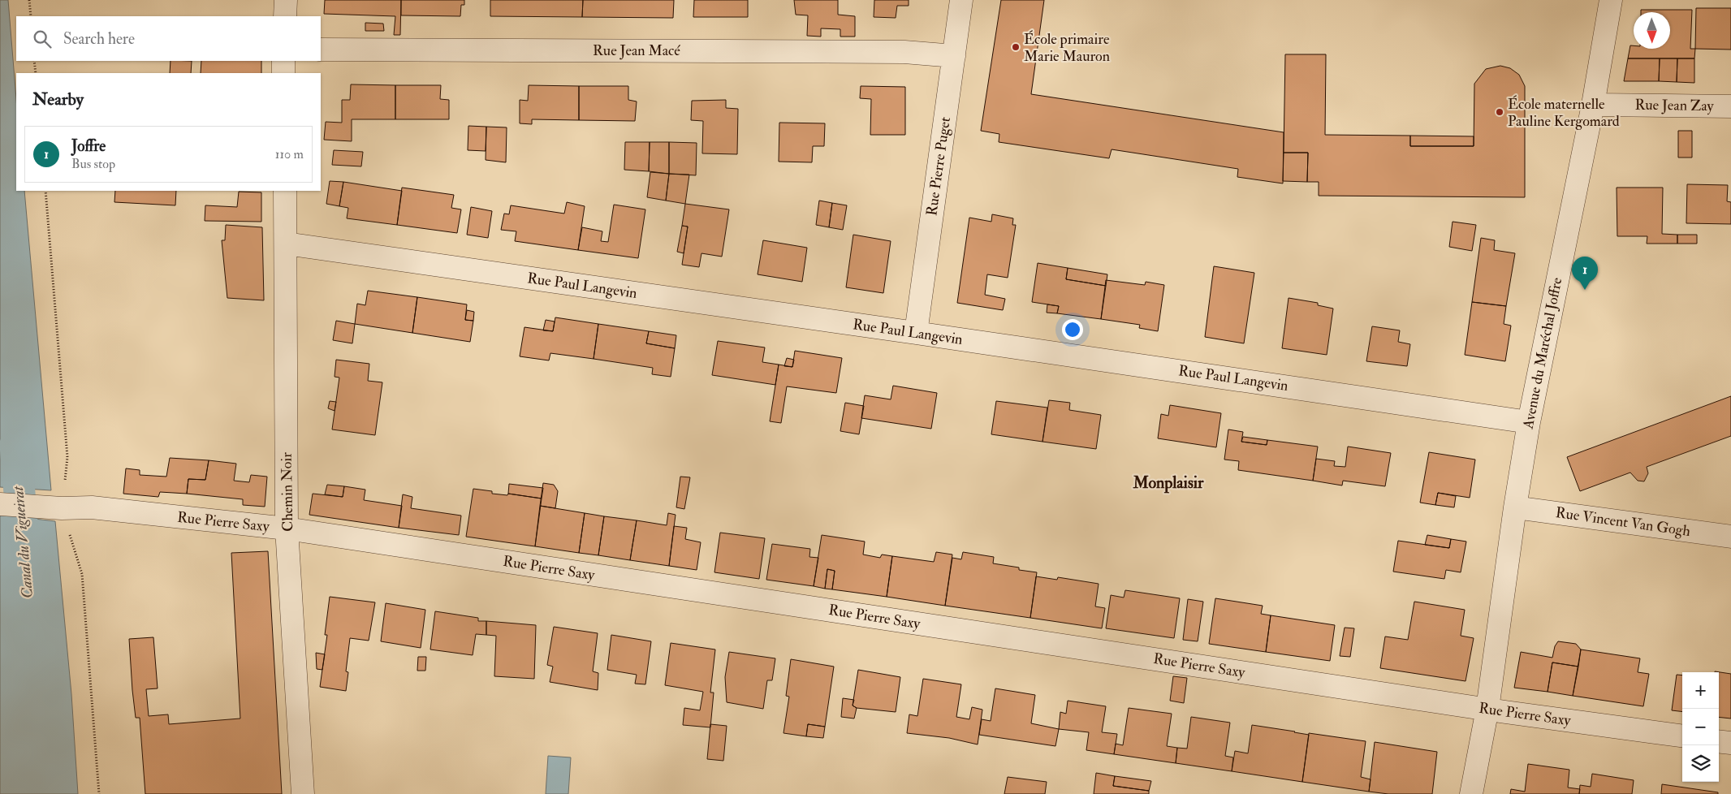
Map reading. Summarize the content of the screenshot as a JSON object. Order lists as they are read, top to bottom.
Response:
{
  "streets": {
    "street": [
      "Rue Jean Macé",
      "Rue Jean Zay",
      "Rue Pierre Puget",
      "Rue Paul Langevin",
      "Avenue du Maréchal Joffre",
      "Chemin Noir",
      "Rue Pierre Saxy",
      "Rue Vincent Van Gogh"
    ]
  },
  "crossings": [
    ["Rue Jean Macé", "Rue Pierre Puget"],
    ["Rue Jean Zay", "Avenue du Maréchal Joffre"],
    ["Rue Pierre Puget", "Rue Paul Langevin"],
    ["Rue Paul Langevin", "Avenue du Maréchal Joffre"],
    ["Rue Paul Langevin", "Chemin Noir"],
    ["Avenue du Maréchal Joffre", "Rue Pierre Saxy"],
    ["Avenue du Maréchal Joffre", "Rue Vincent Van Gogh"],
    ["Chemin Noir", "Rue Pierre Saxy"]
  ],
  "districts": ["Monplaisir"],
  "water": ["Canal du Vigueirat"],
  "places": ["École primaire Marie Mauron", "École maternelle Pauline Kergomard"],
  "north": "bottom",
  "page": {
    "search": "Search here",
    "heading": "Nearby",
    "list": [
      {
        "mark": "1",
        "name": "Joffre",
        "note": "Bus stop",
        "value": "110 m"
      }
    ],
    "pins": "1",
    "map_buttons": ["+", "−"]
  }
}
